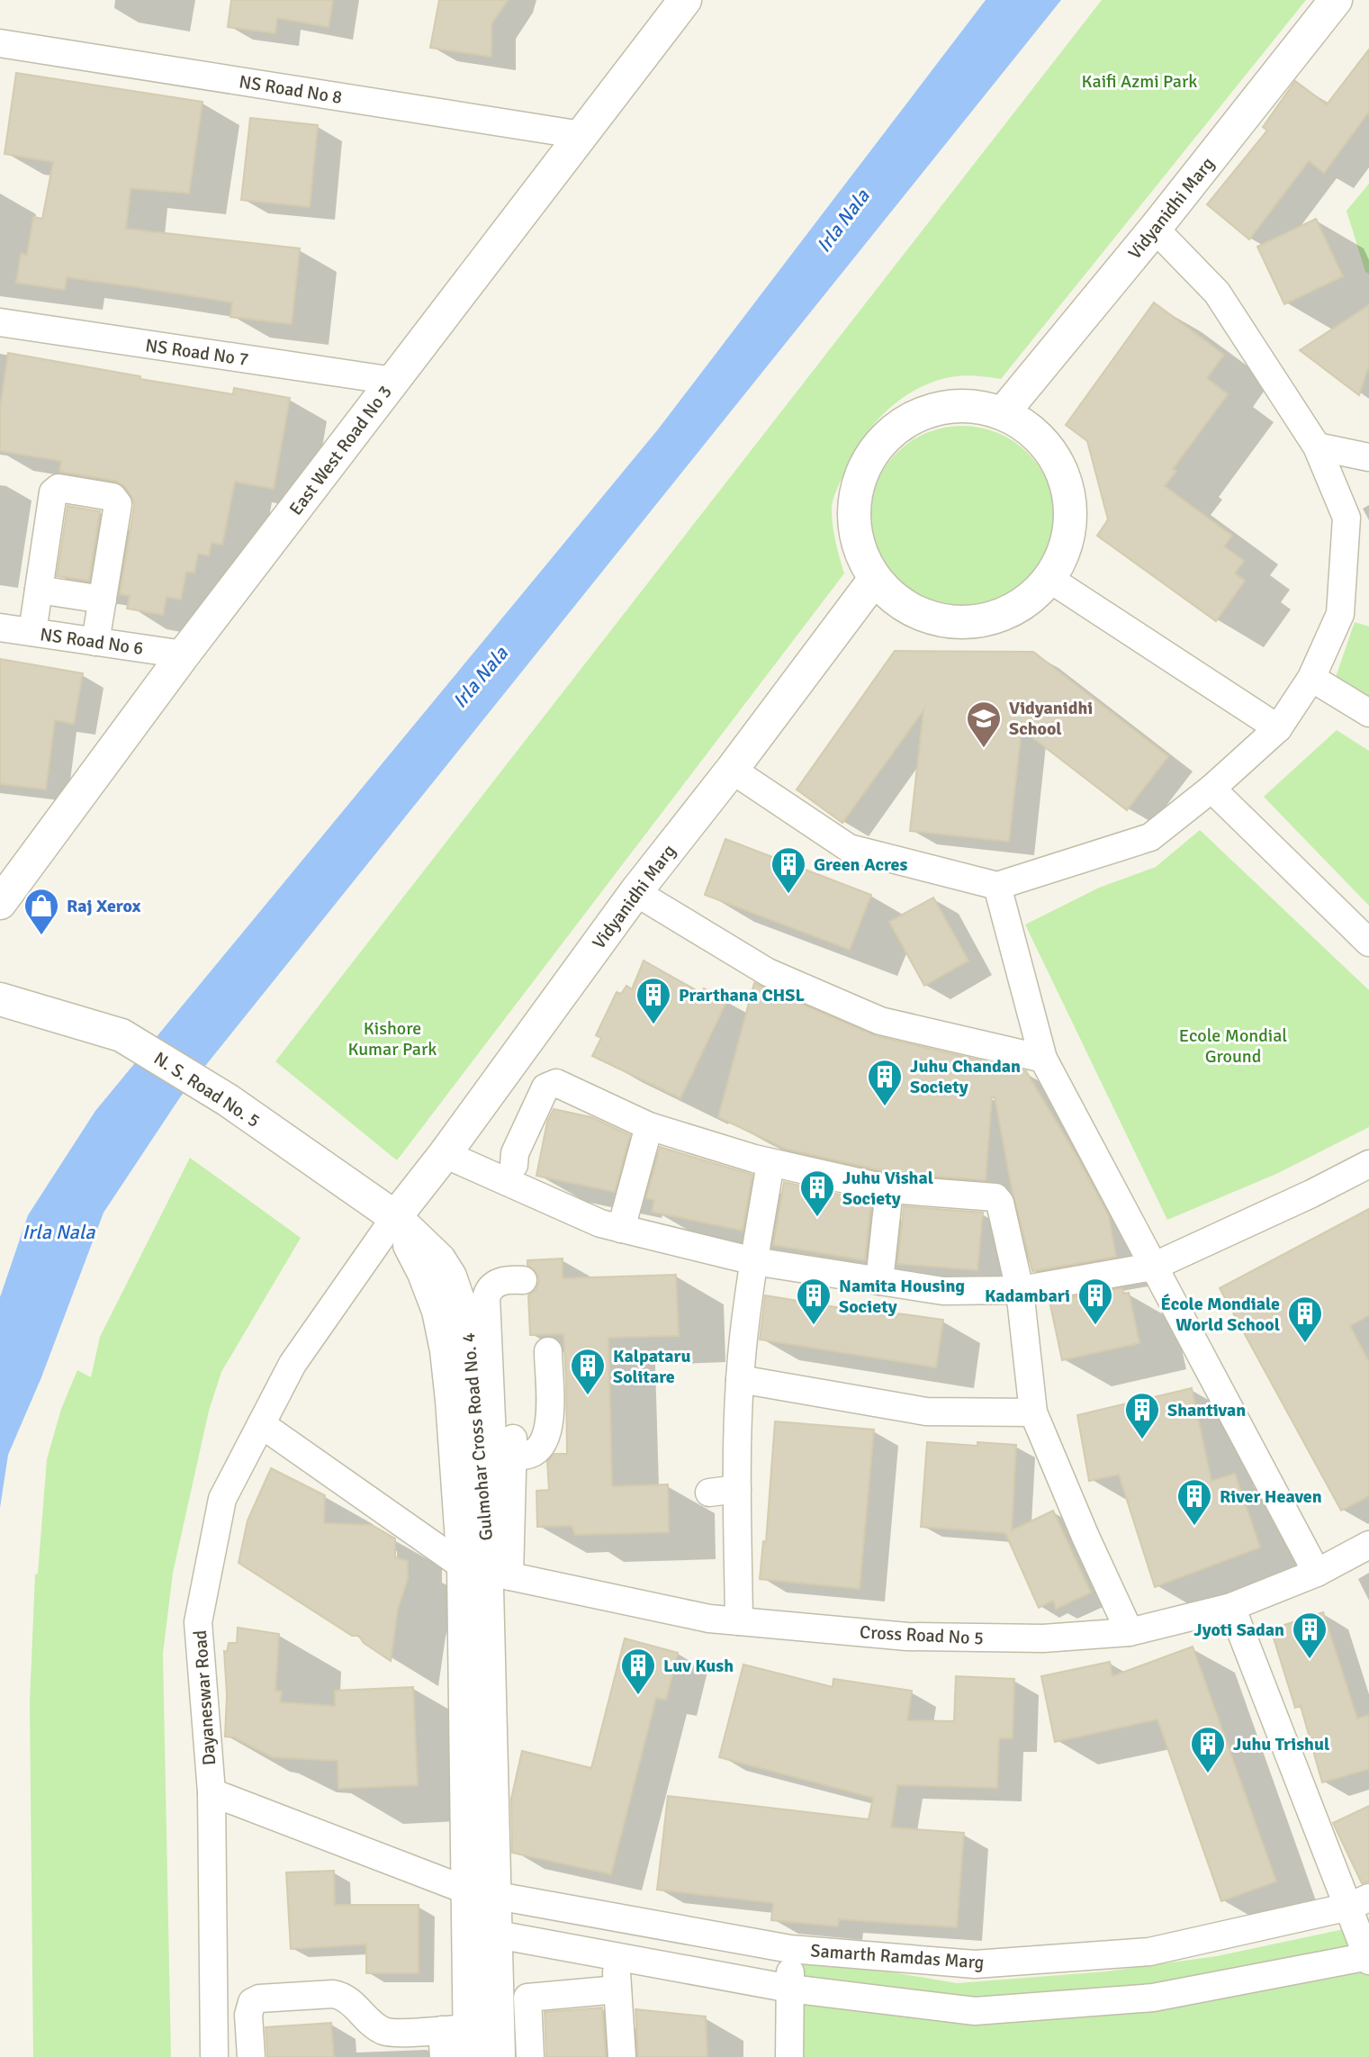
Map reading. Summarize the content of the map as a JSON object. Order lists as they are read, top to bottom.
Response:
{
  "streets": {
    "street": [
      "NS Road No 8",
      "Vidyanidhi Marg",
      "NS Road No 7",
      "East West Road No 3",
      "NS Road No 6",
      "N. S. Road No. 5",
      "Gulmohar Cross Road No. 4",
      "Cross Road No 5",
      "Dayaneswar Road",
      "Samarth Ramdas Marg"
    ]
  },
  "crossings": [
    ["NS Road No 8", "East West Road No 3"],
    ["Vidyanidhi Marg", "N. S. Road No. 5"],
    ["Vidyanidhi Marg", "Gulmohar Cross Road No. 4"],
    ["Vidyanidhi Marg", "Dayaneswar Road"],
    ["NS Road No 7", "East West Road No 3"],
    ["East West Road No 3", "NS Road No 6"],
    ["N. S. Road No. 5", "Gulmohar Cross Road No. 4"],
    ["N. S. Road No. 5", "Dayaneswar Road"],
    ["Gulmohar Cross Road No. 4", "Cross Road No 5"],
    ["Gulmohar Cross Road No. 4", "Dayaneswar Road"],
    ["Gulmohar Cross Road No. 4", "Samarth Ramdas Marg"],
    ["Dayaneswar Road", "Samarth Ramdas Marg"]
  ],
  "water": ["Irla Nala"],
  "parks": ["Kaifi Azmi Park", "Kishore Kumar Park", "Ecole Mondial Ground"],
  "places": {
    "school or university": ["Vidyanidhi School"],
    "building": [
      "Green Acres",
      "Prarthana CHSL",
      "Juhu Chandan Society",
      "Juhu Vishal Society",
      "Namita Housing Society",
      "Kadambari",
      "École Mondiale World School",
      "Kalpataru Solitare",
      "Shantivan",
      "River Heaven",
      "Jyoti Sadan",
      "Luv Kush",
      "Juhu Trishul"
    ],
    "shop": ["Raj Xerox"]
  }
}
